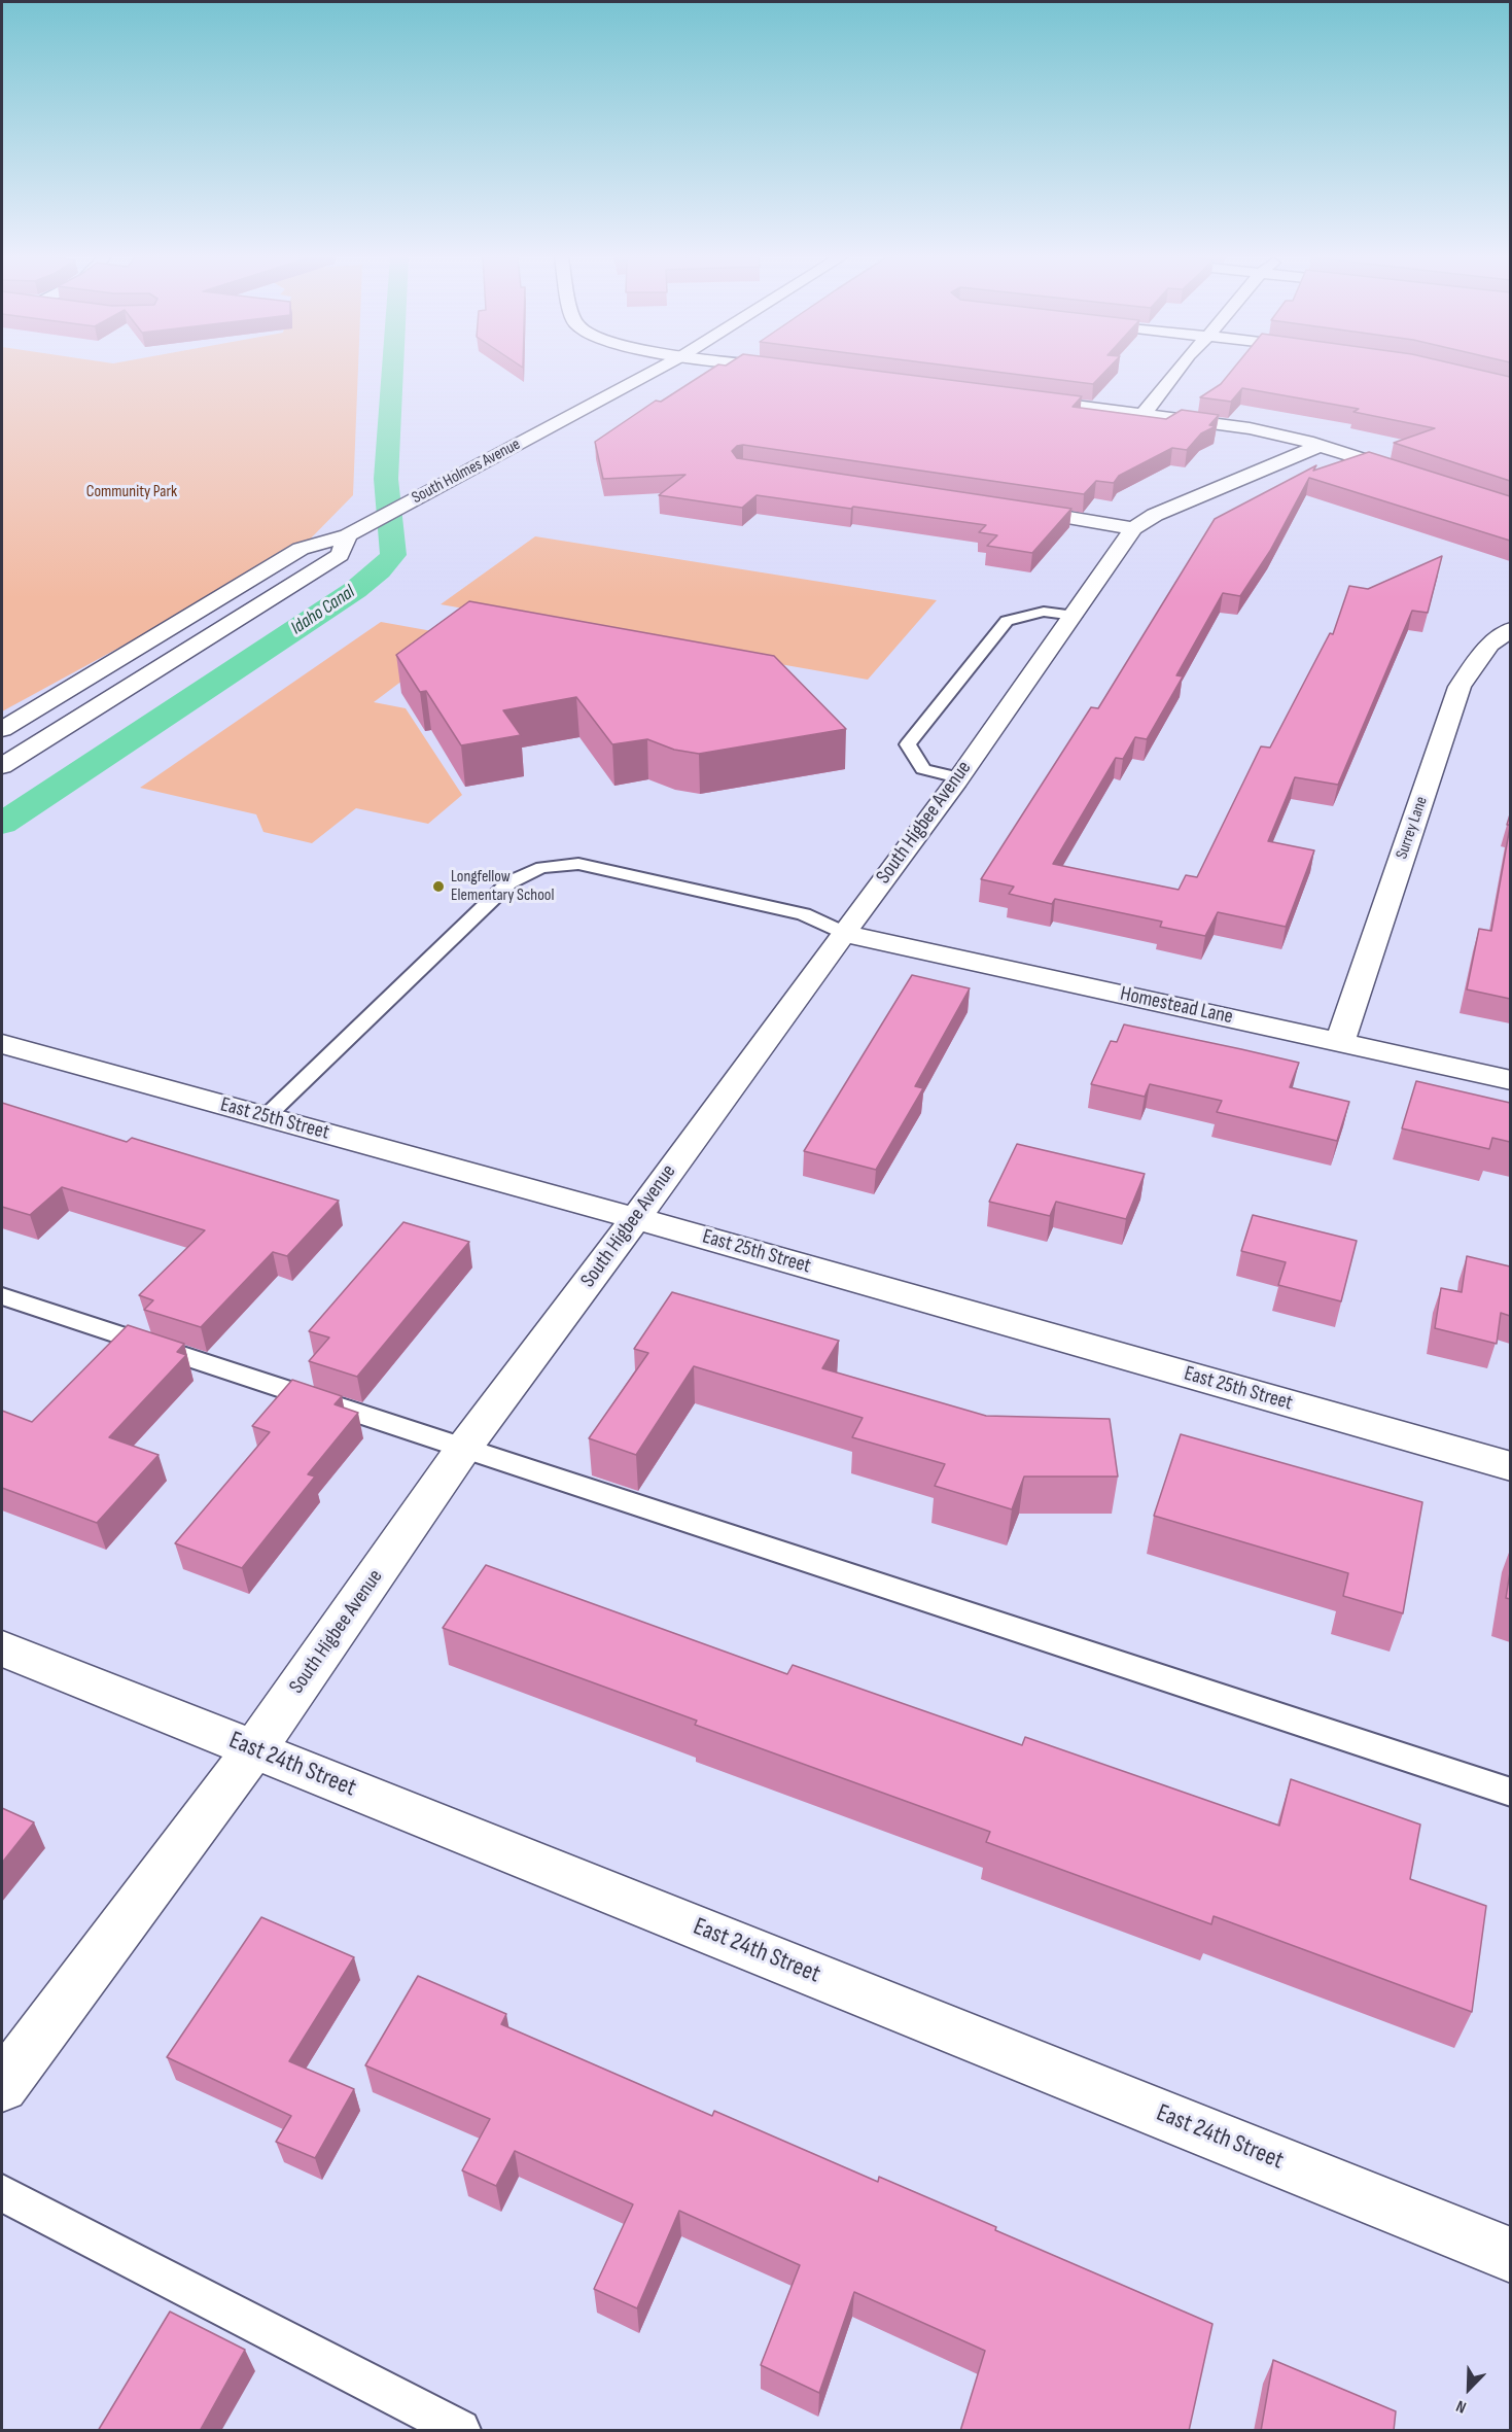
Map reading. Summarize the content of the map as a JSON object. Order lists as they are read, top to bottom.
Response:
{
  "streets": {
    "street": [
      "South Holmes Avenue",
      "South Higbee Avenue",
      "Surrey Lane",
      "Homestead Lane",
      "East 25th Street",
      "East 24th Street"
    ]
  },
  "crossings": [
    ["South Higbee Avenue", "Homestead Lane"],
    ["South Higbee Avenue", "East 25th Street"],
    ["South Higbee Avenue", "East 24th Street"],
    ["Surrey Lane", "Homestead Lane"]
  ],
  "water": ["Idaho Canal"],
  "parks": ["Community Park"],
  "places": ["Longfellow Elementary School"],
  "north": "bottom left"
}
